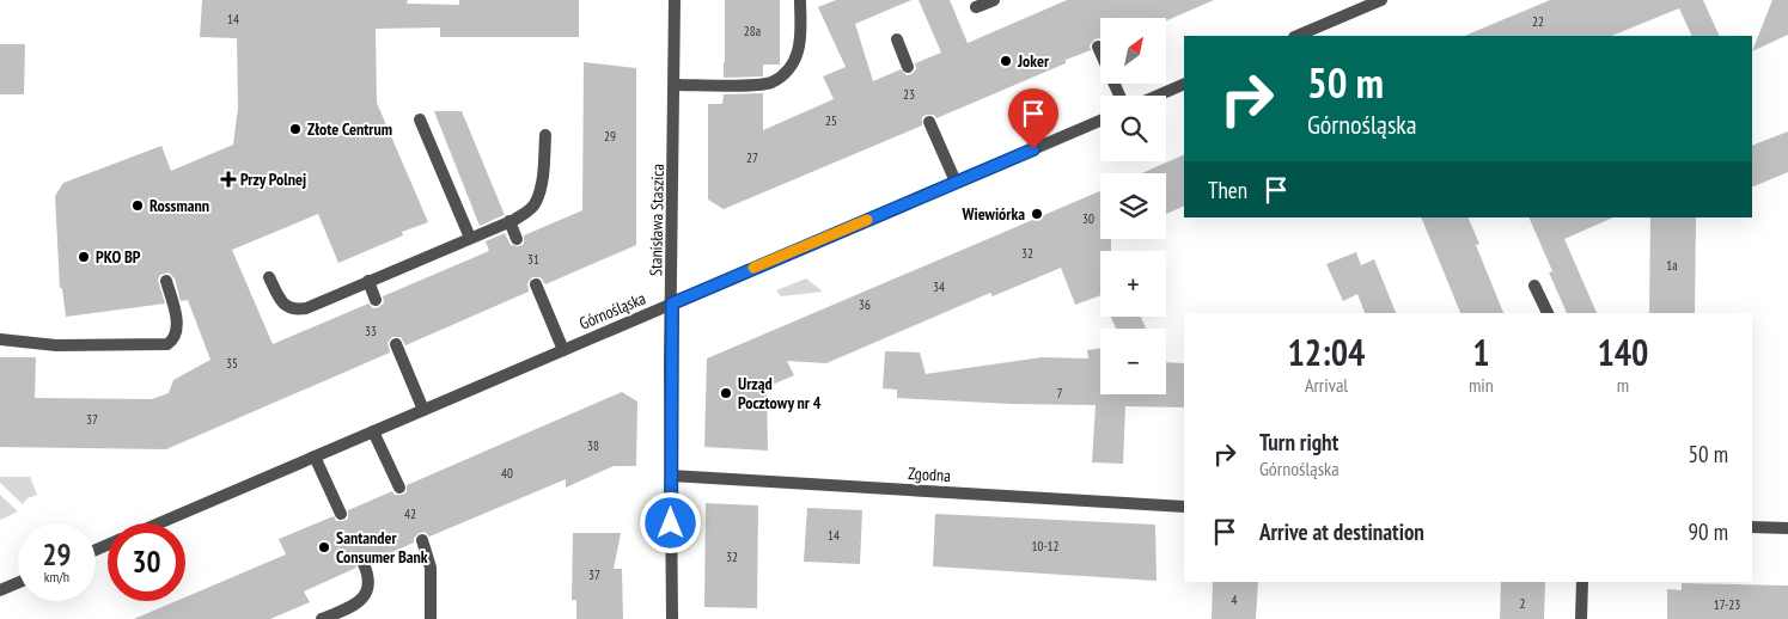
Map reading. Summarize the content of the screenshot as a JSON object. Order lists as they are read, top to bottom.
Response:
{
  "streets": {
    "street": ["Stanisława Staszica", "Górnośląska", "Zgodna"]
  },
  "crossings": [
    ["Stanisława Staszica", "Górnośląska"],
    ["Stanisława Staszica", "Zgodna"]
  ],
  "places": {
    "other": [
      "Joker",
      "Złote Centrum",
      "Rossmann",
      "Wiewiórka",
      "PKO BP",
      "Urząd Pocztowy nr 4",
      "Santander Consumer Bank"
    ],
    "health": ["Przy Polnej"]
  },
  "house_numbers": [
    "14",
    "22",
    "28a",
    "23",
    "25",
    "29",
    "27",
    "30",
    "32",
    "31",
    "1a",
    "34",
    "36",
    "33",
    "35",
    "7",
    "37",
    "38",
    "40",
    "42",
    "14",
    "10-12",
    "32",
    "37",
    "4",
    "2",
    "17-23"
  ],
  "north": "top right",
  "page": {
    "map_buttons": ["+", "−"],
    "turn": ["50 m", "Górnośląska"],
    "then": "Then",
    "eta": [
      "12:04",
      "Arrival",
      "1",
      "min",
      "140",
      "m"
    ],
    "list": [
      {
        "name": "Turn right",
        "note": "Górnośląska",
        "value": "50 m"
      },
      {
        "name": "Arrive at destination",
        "value": "90 m"
      }
    ],
    "speed": "29 km/h",
    "limit": "30"
  }
}
